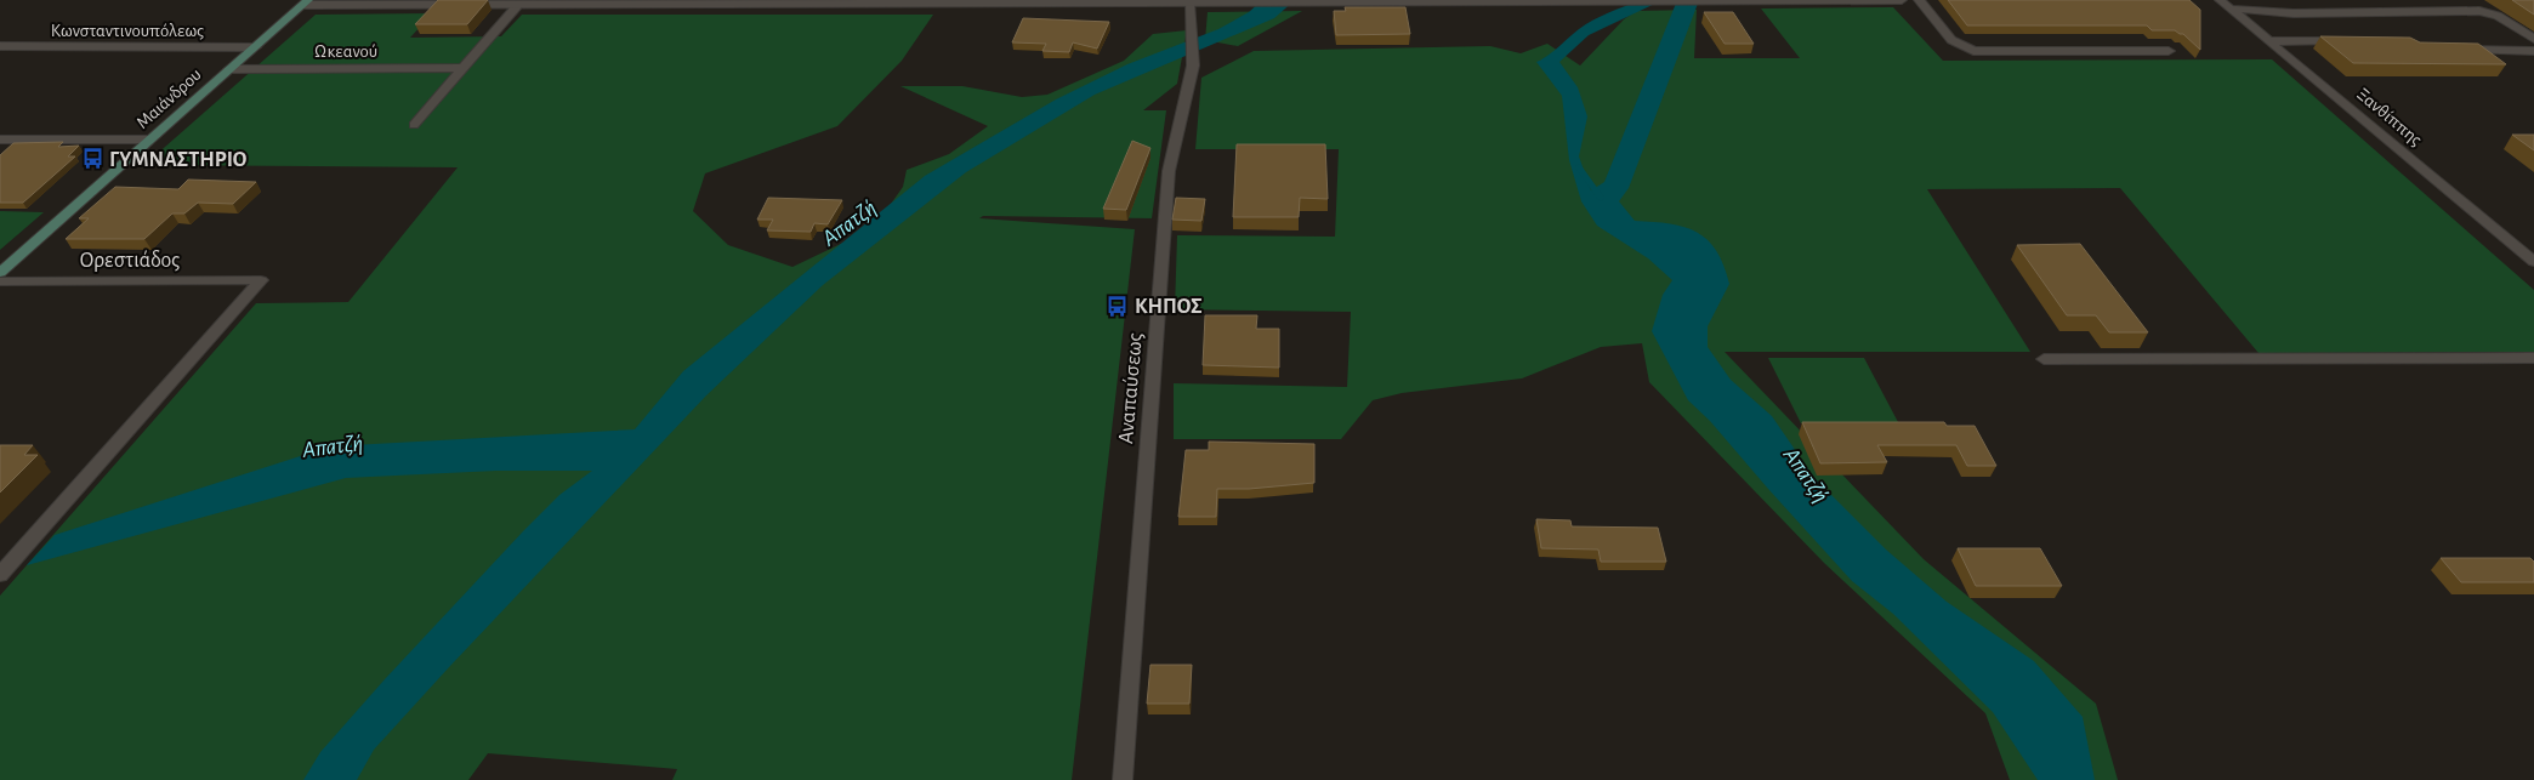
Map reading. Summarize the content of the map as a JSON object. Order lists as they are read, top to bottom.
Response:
{
  "streets": {
    "main road": ["Μαιάνδρου"],
    "street": [
      "Κωνσταντινουπόλεως",
      "Ωκεανού",
      "Ξανθίππης",
      "Ορεστιάδος",
      "Αναπαύσεως"
    ]
  },
  "crossings": [
    ["Κωνσταντινουπόλεως", "Μαιάνδρου"],
    ["Ωκεανού", "Μαιάνδρου"]
  ],
  "water": ["Απατζή"],
  "places": {
    "bus stop": ["ΓΥΜΝΑΣΤΗΡΙΟ", "ΚΗΠΟΣ"]
  }
}
